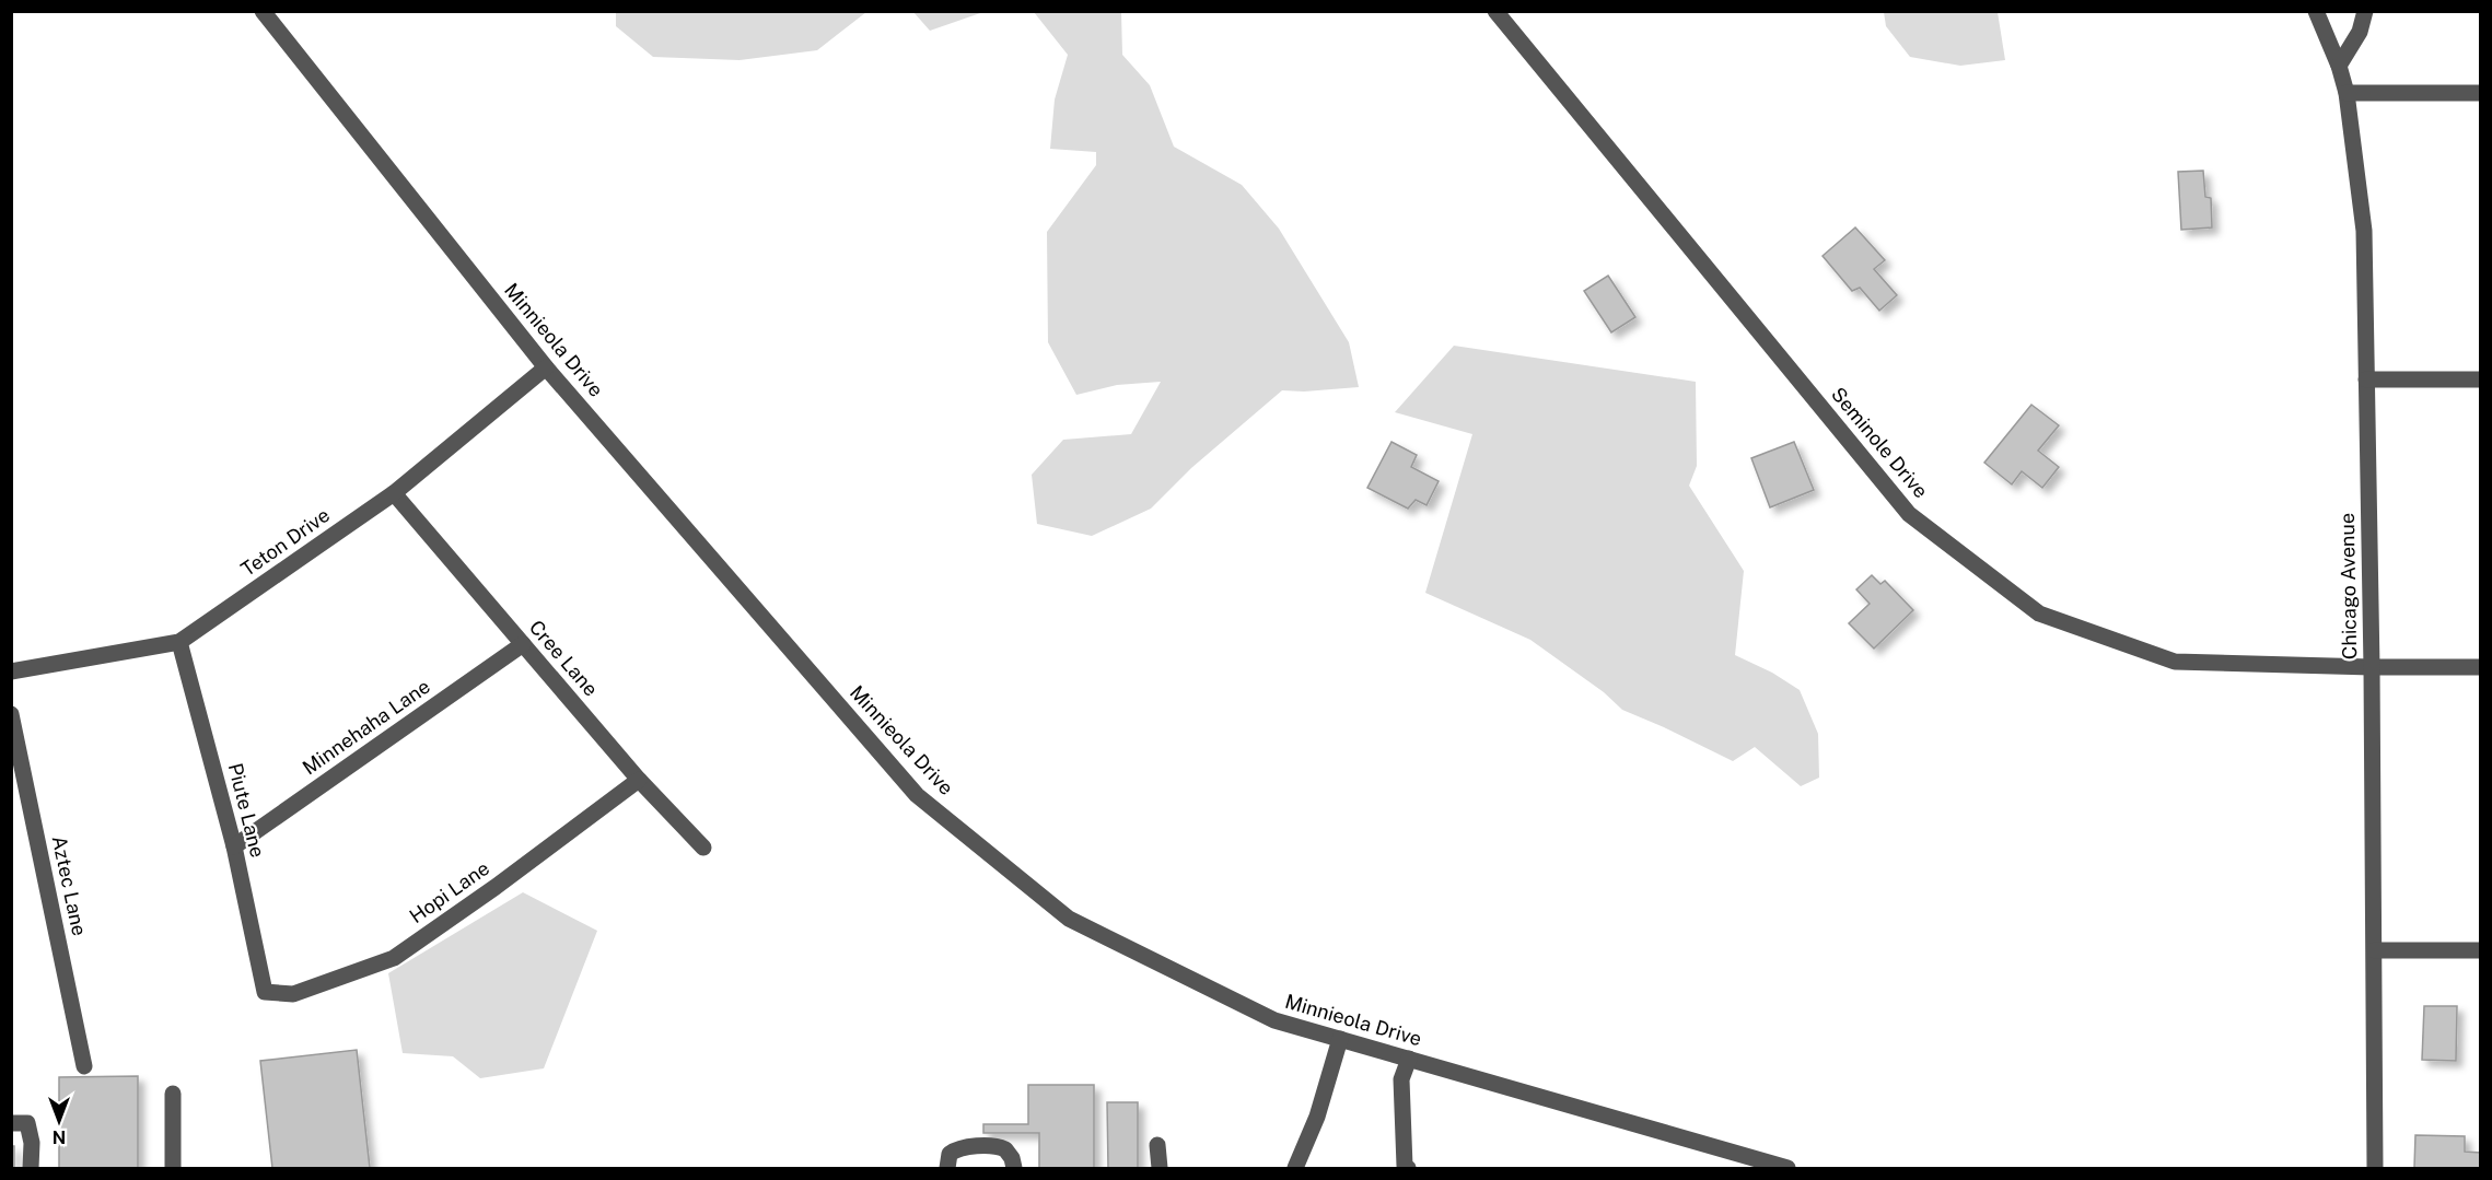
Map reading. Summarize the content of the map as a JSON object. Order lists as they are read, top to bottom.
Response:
{
  "streets": {
    "street": [
      "Minnieola Drive",
      "Seminole Drive",
      "Teton Drive",
      "Chicago Avenue",
      "Cree Lane",
      "Minnehaha Lane",
      "Piute Lane",
      "Aztec Lane",
      "Hopi Lane"
    ]
  },
  "crossings": [
    ["Minnieola Drive", "Teton Drive"],
    ["Seminole Drive", "Chicago Avenue"],
    ["Teton Drive", "Cree Lane"],
    ["Teton Drive", "Piute Lane"],
    ["Cree Lane", "Minnehaha Lane"],
    ["Cree Lane", "Hopi Lane"],
    ["Minnehaha Lane", "Piute Lane"],
    ["Piute Lane", "Hopi Lane"]
  ],
  "north": "bottom"
}
